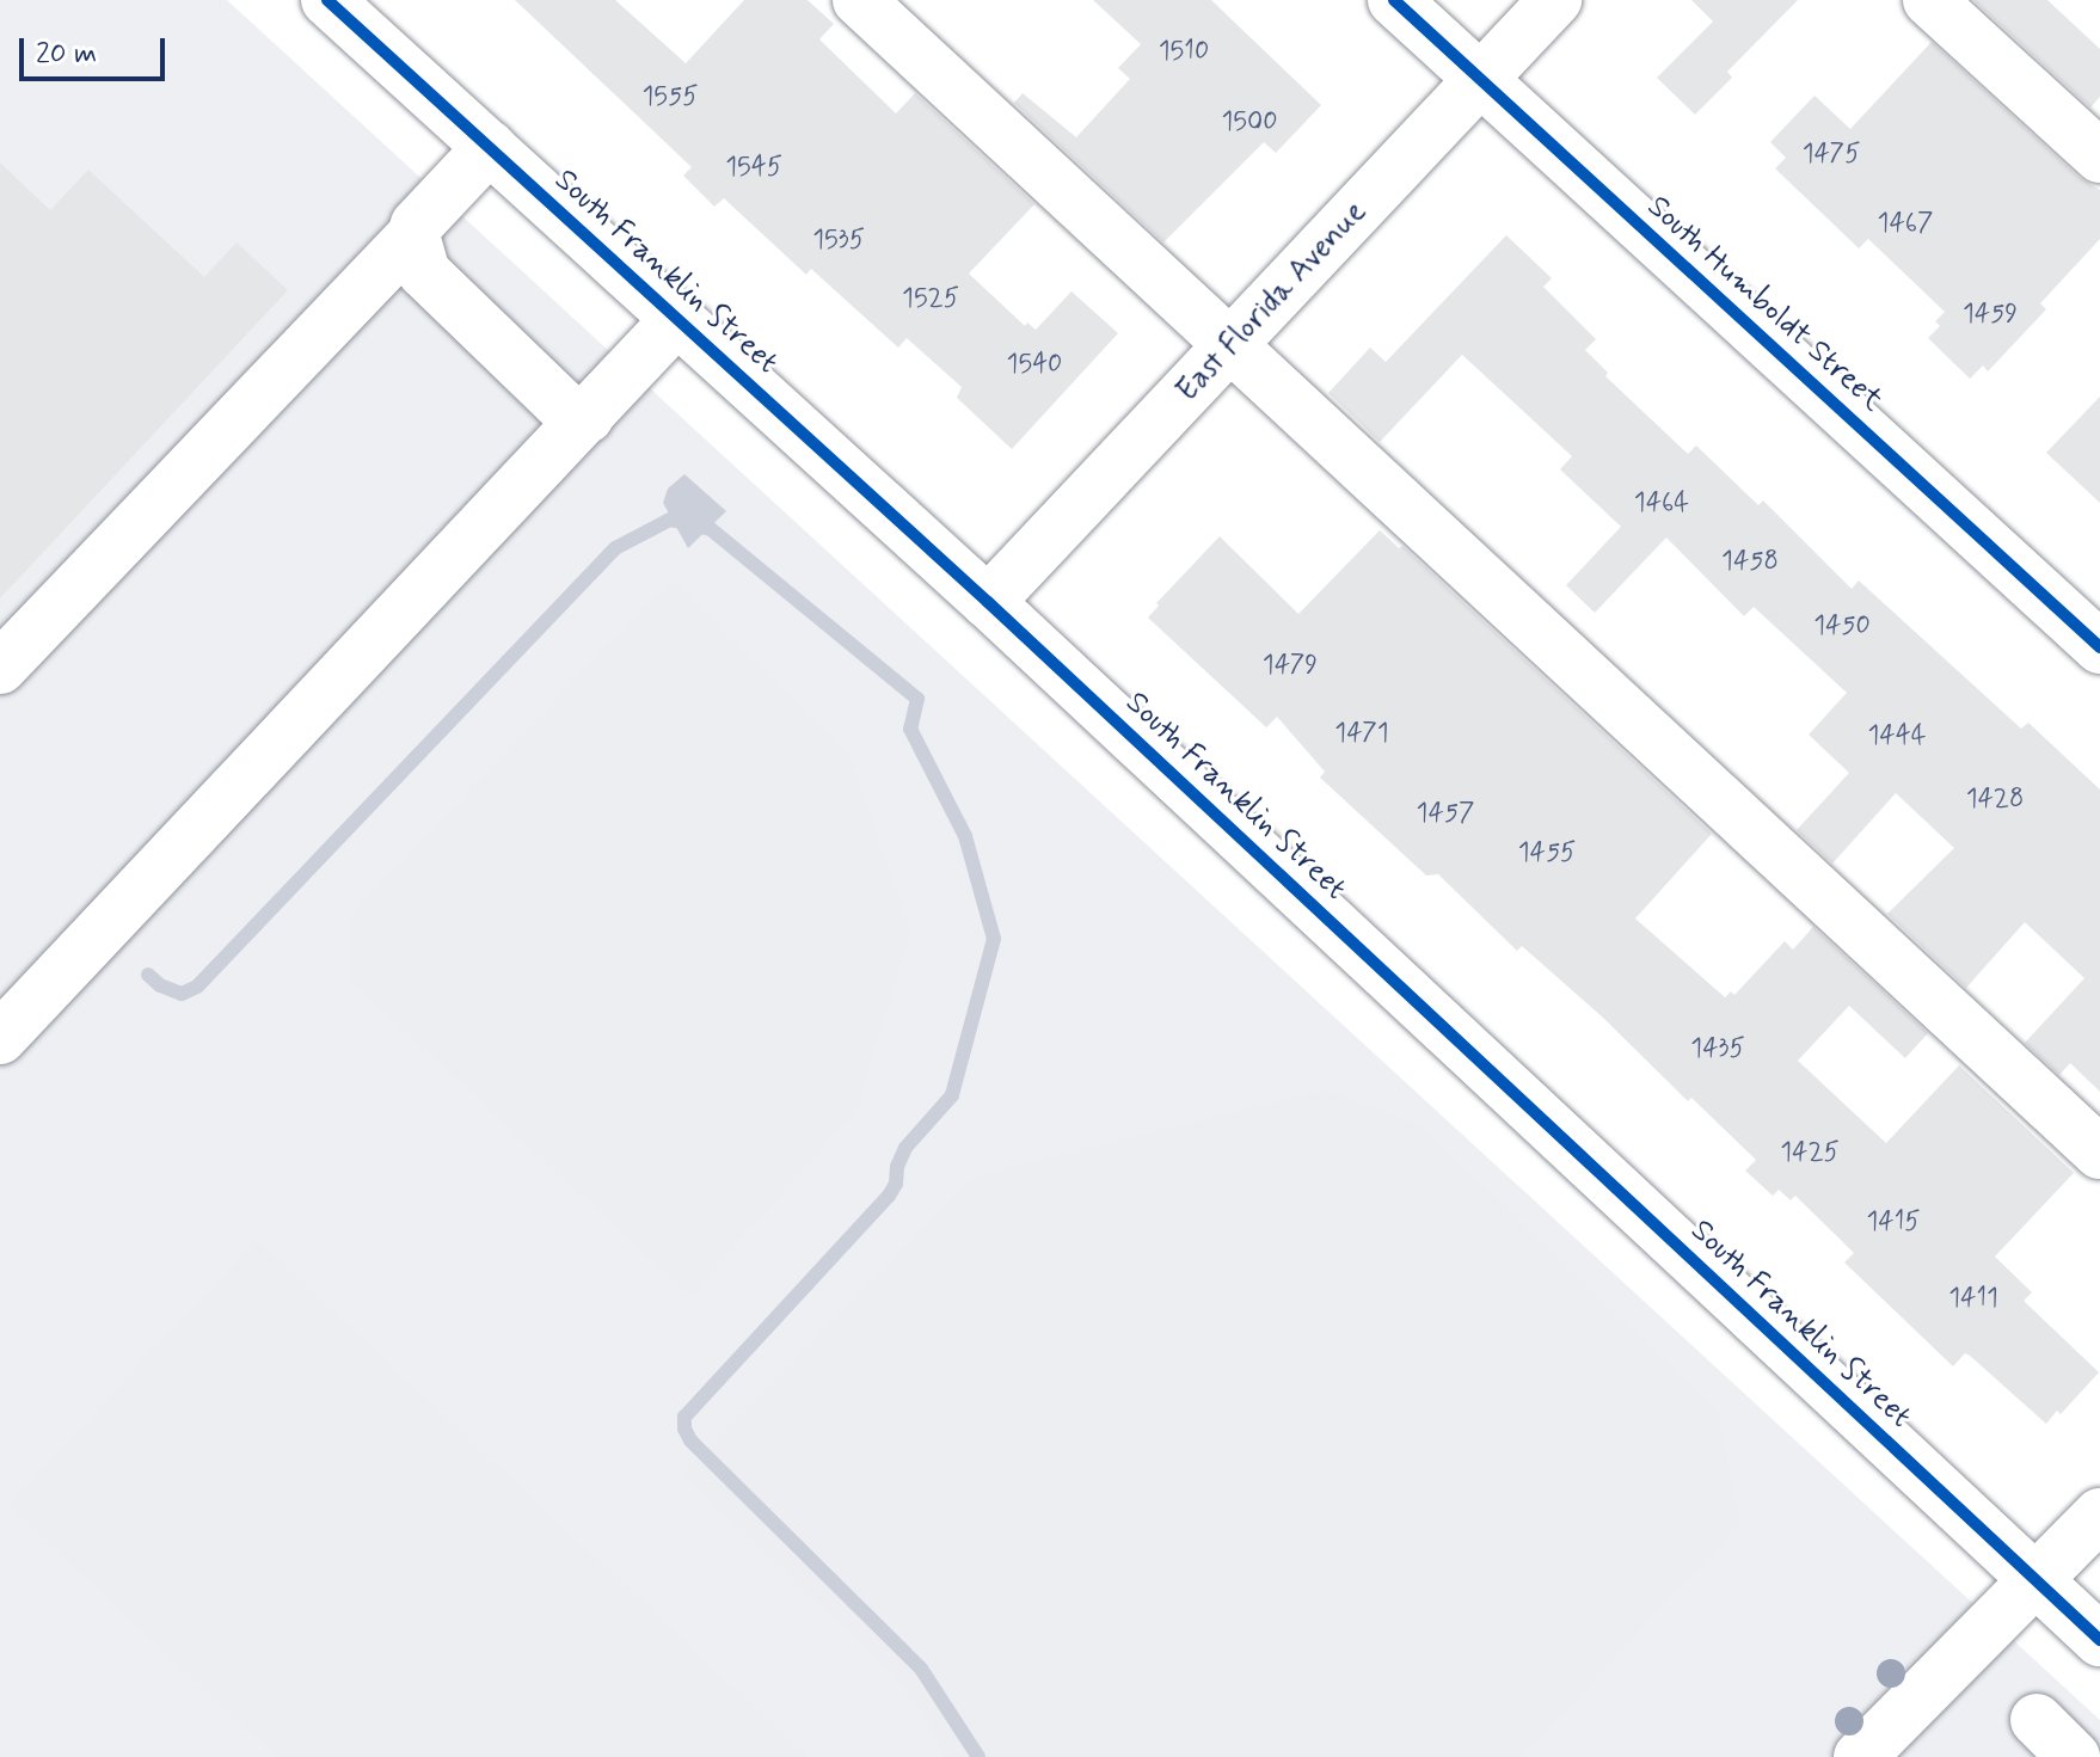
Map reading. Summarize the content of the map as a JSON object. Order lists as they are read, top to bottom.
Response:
{
  "streets": {
    "street": ["South Franklin Street", "East Florida Avenue", "South Humboldt Street"]
  },
  "crossings": [
    ["South Franklin Street", "East Florida Avenue"],
    ["East Florida Avenue", "South Humboldt Street"]
  ],
  "house_numbers": [
    "1510",
    "1555",
    "1500",
    "1475",
    "1545",
    "1467",
    "1535",
    "1525",
    "1459",
    "1540",
    "1464",
    "1458",
    "1450",
    "1479",
    "1471",
    "1444",
    "1428",
    "1457",
    "1455",
    "1435",
    "1425",
    "1415",
    "1411"
  ],
  "scale_bar": "20 m"
}
